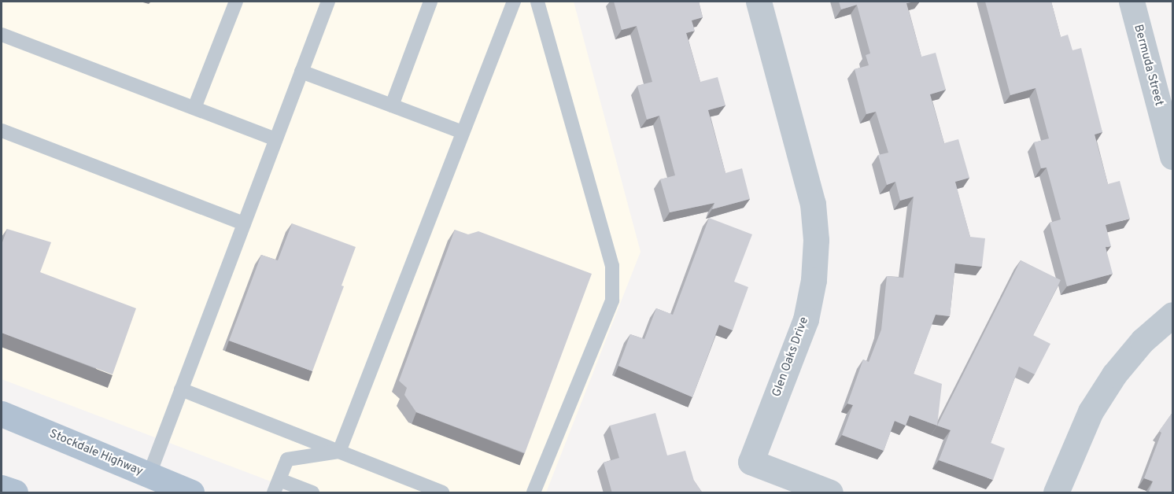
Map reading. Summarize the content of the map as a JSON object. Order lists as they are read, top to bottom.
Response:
{
  "streets": {
    "main road": ["Stockdale Highway"],
    "street": ["Bermuda Street", "Glen Oaks Drive"]
  }
}
